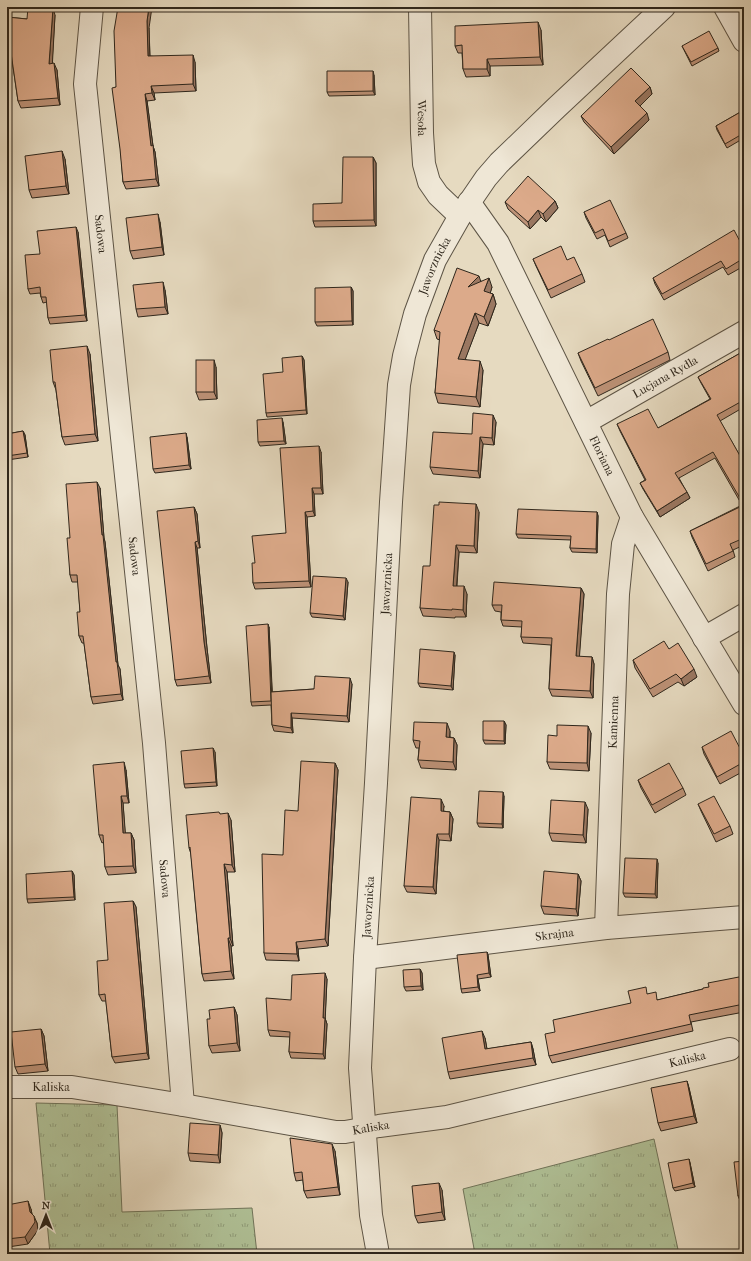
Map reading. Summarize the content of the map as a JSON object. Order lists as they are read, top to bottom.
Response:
{
  "streets": {
    "street": [
      "Wesoła",
      "Sadowa",
      "Jaworznicka",
      "Lucjana Rydla",
      "Floriana",
      "Kamienna",
      "Skrajna",
      "Kaliska"
    ]
  },
  "crossings": [
    ["Wesoła", "Jaworznicka"],
    ["Wesoła", "Floriana"],
    ["Sadowa", "Kaliska"],
    ["Jaworznicka", "Floriana"],
    ["Jaworznicka", "Skrajna"],
    ["Jaworznicka", "Kaliska"],
    ["Lucjana Rydla", "Floriana"],
    ["Floriana", "Kamienna"],
    ["Kamienna", "Skrajna"]
  ],
  "north": "top"
}
